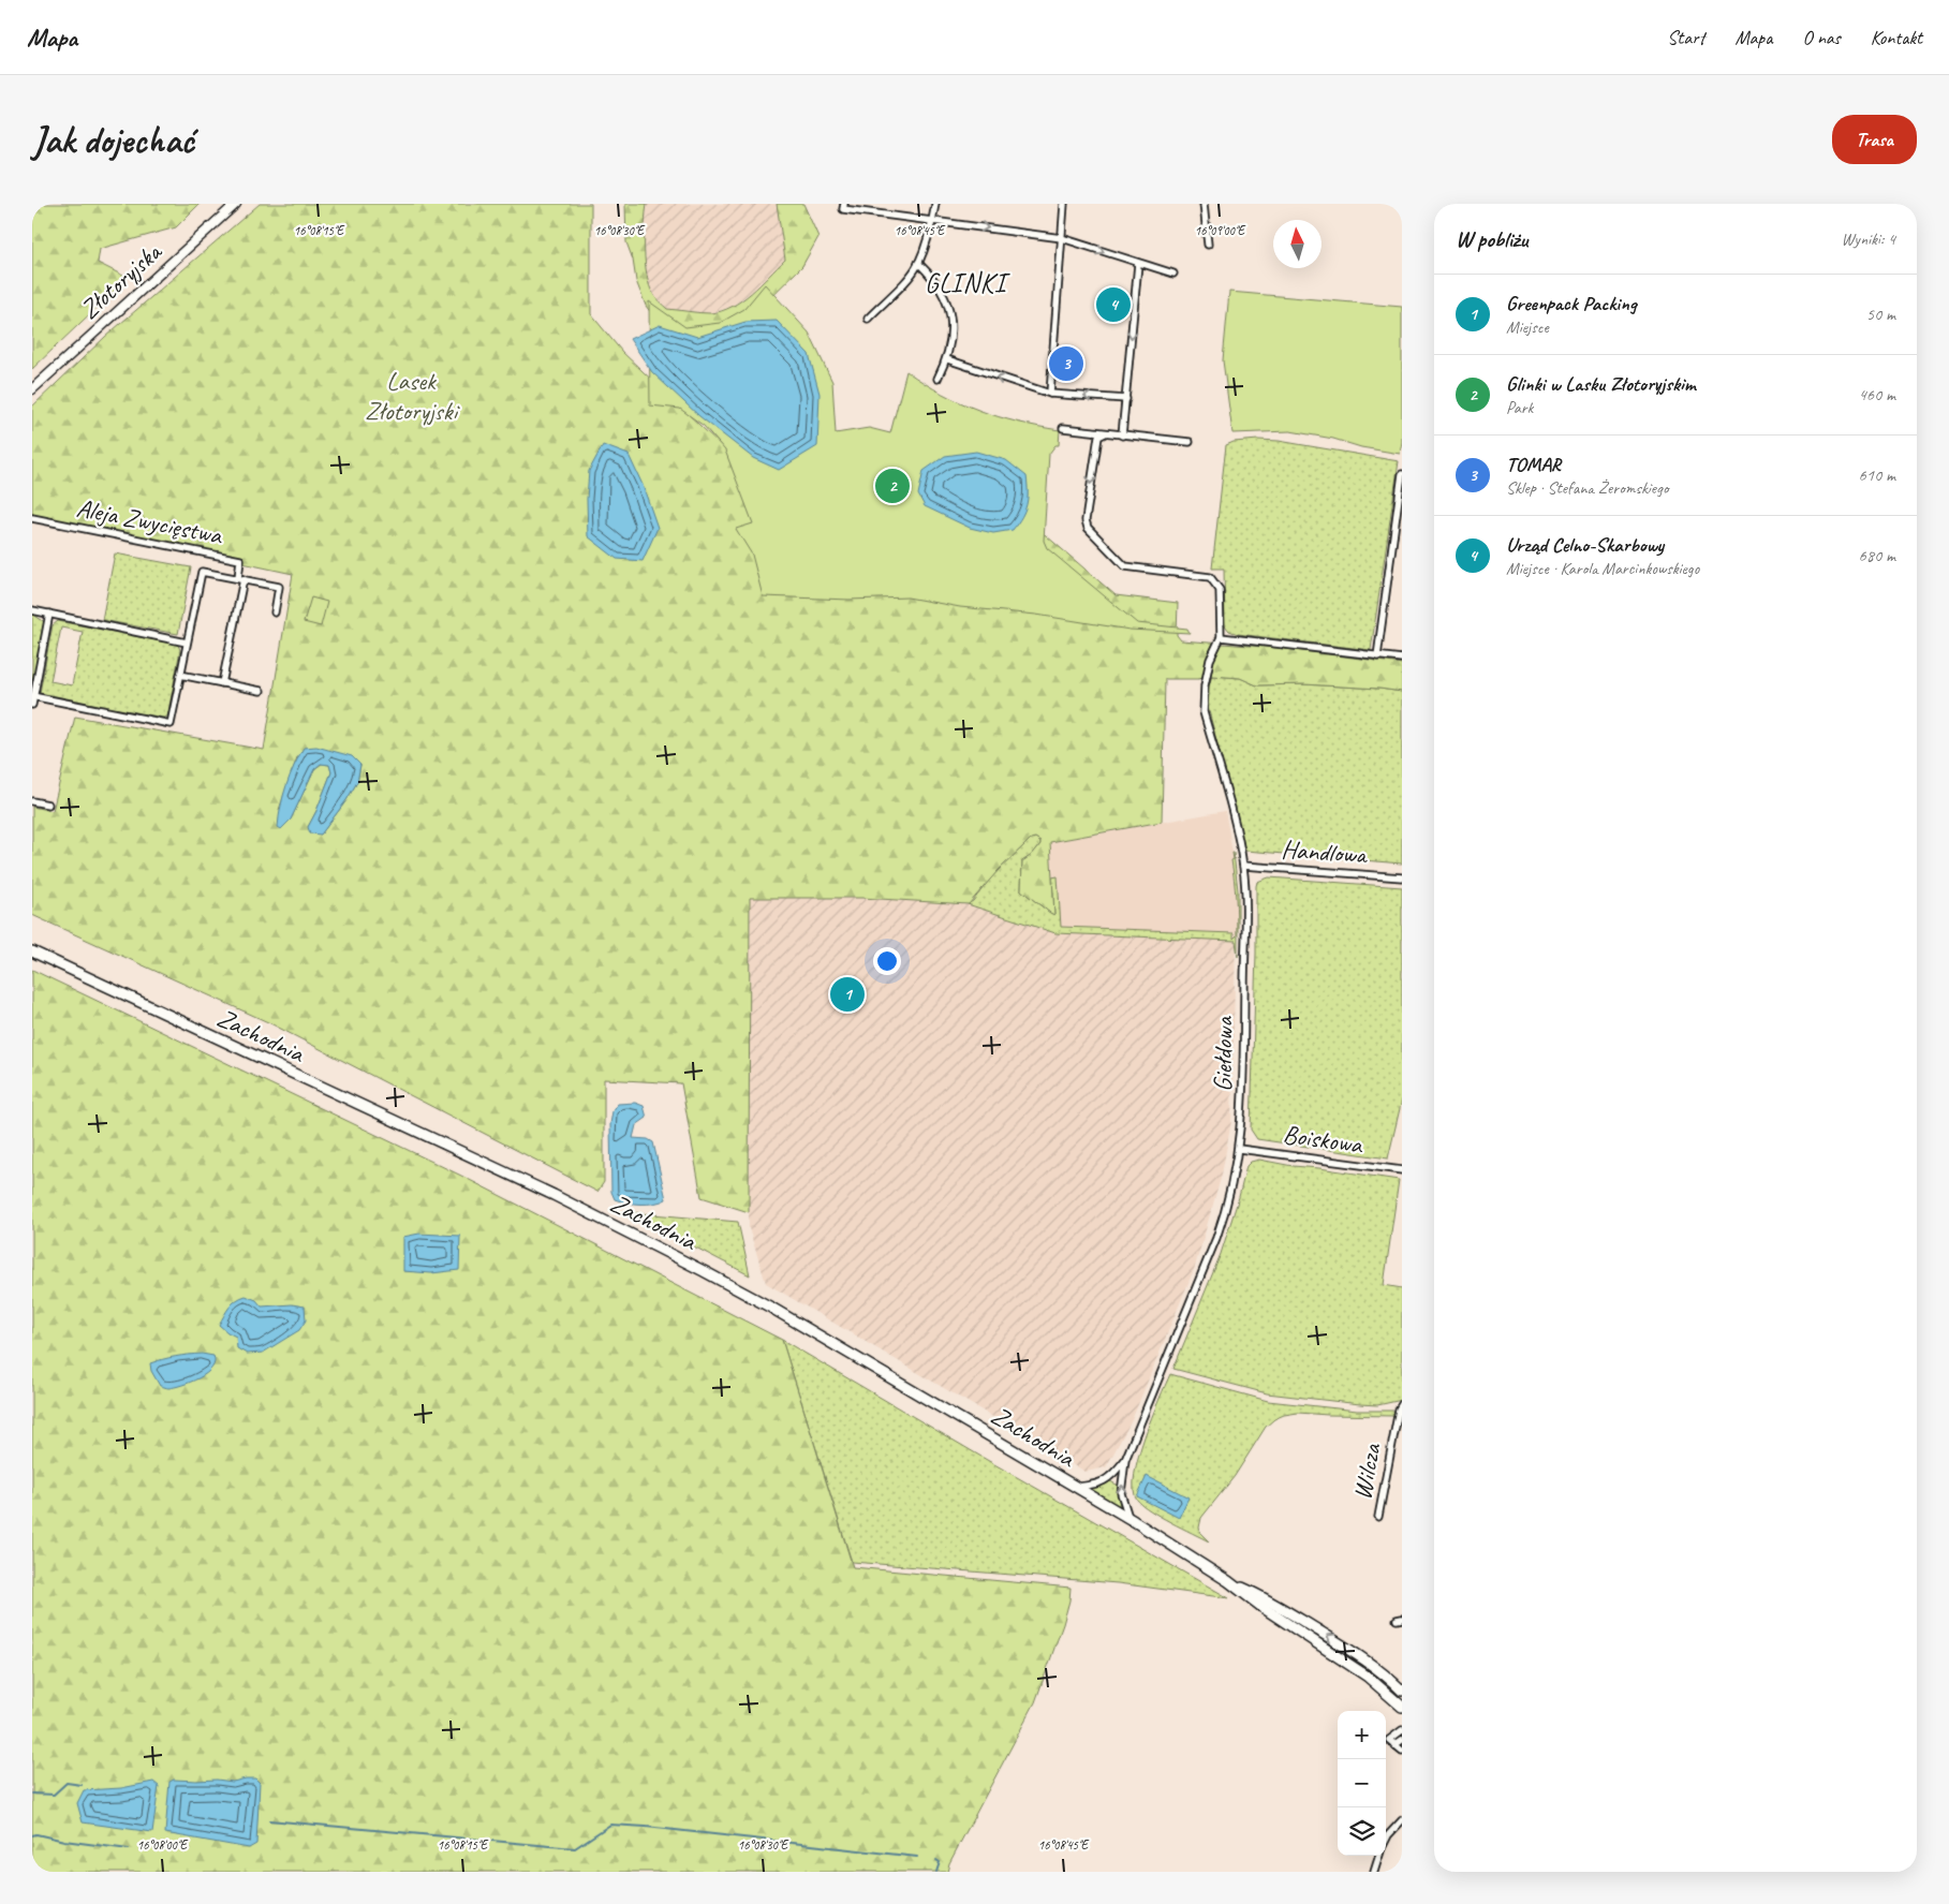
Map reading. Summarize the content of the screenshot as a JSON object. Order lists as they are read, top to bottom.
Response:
{
  "streets": {
    "main road": ["Zachodnia"],
    "street": [
      "Złotoryjska",
      "Aleja Zwycięstwa",
      "Handlowa",
      "Giełdowa",
      "Boiskowa",
      "Wilcza"
    ]
  },
  "crossings": [
    ["Handlowa", "Giełdowa"],
    ["Zachodnia", "Giełdowa"],
    ["Giełdowa", "Boiskowa"]
  ],
  "districts": ["GLINKI"],
  "parks": ["Lasek Złotoryjski"],
  "north": "top",
  "page": {
    "header": "Mapa",
    "nav": [
      "Start",
      "Mapa",
      "O nas",
      "Kontakt"
    ],
    "buttons": "Trasa",
    "title": "Jak dojechać",
    "heading": ["W pobliżu", "Wyniki: 4"],
    "list": [
      {
        "mark": "1",
        "name": "Greenpack Packing",
        "note": "Miejsce",
        "value": "50 m"
      },
      {
        "mark": "2",
        "name": "Glinki w Lasku Złotoryjskim",
        "note": "Park",
        "value": "460 m"
      },
      {
        "mark": "3",
        "name": "TOMAR",
        "note": "Sklep · Stefana Żeromskiego",
        "value": "610 m"
      },
      {
        "mark": "4",
        "name": "Urząd Celno-Skarbowy",
        "note": "Miejsce · Karola Marcinkowskiego",
        "value": "680 m"
      }
    ],
    "pins": [
      "4",
      "3",
      "2",
      "1"
    ],
    "map_buttons": ["+", "−"]
  },
  "coordinates": [
    "16°08'15\"E",
    "16°08'30\"E",
    "16°08'45\"E",
    "16°09'00\"E",
    "16°08'00\"E"
  ]
}
